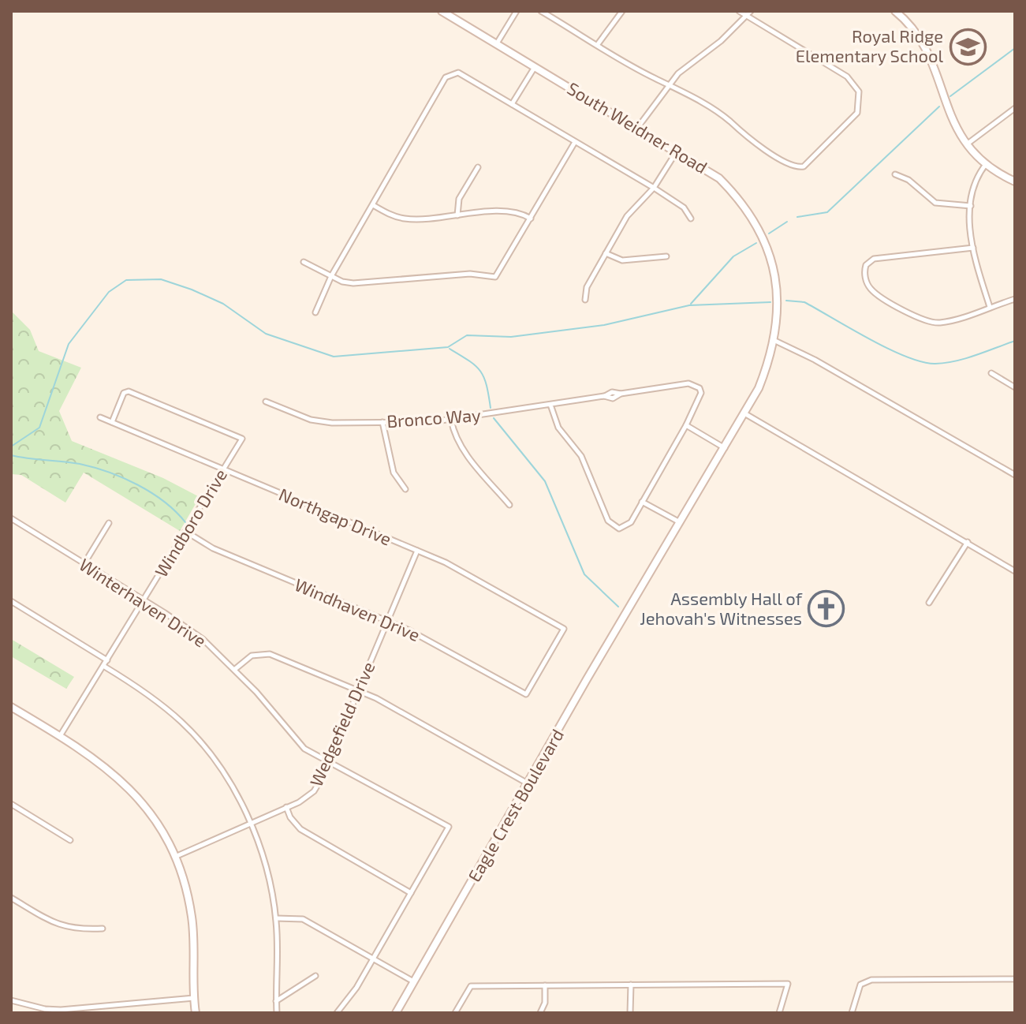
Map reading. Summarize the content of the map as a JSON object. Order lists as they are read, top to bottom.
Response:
{
  "streets": {
    "main road": ["South Weidner Road", "Eagle Crest Boulevard"],
    "street": [
      "Bronco Way",
      "Northgap Drive",
      "Windboro Drive",
      "Winterhaven Drive",
      "Windhaven Drive",
      "Wedgefield Drive"
    ]
  },
  "crossings": [
    ["South Weidner Road", "Eagle Crest Boulevard"],
    ["Northgap Drive", "Windboro Drive"],
    ["Northgap Drive", "Windhaven Drive"],
    ["Northgap Drive", "Wedgefield Drive"],
    ["Windboro Drive", "Winterhaven Drive"],
    ["Windboro Drive", "Windhaven Drive"],
    ["Winterhaven Drive", "Wedgefield Drive"],
    ["Windhaven Drive", "Wedgefield Drive"]
  ],
  "places": {
    "school or university": ["Royal Ridge Elementary School"],
    "church": ["Assembly Hall of Jehovah's Witnesses"]
  }
}
